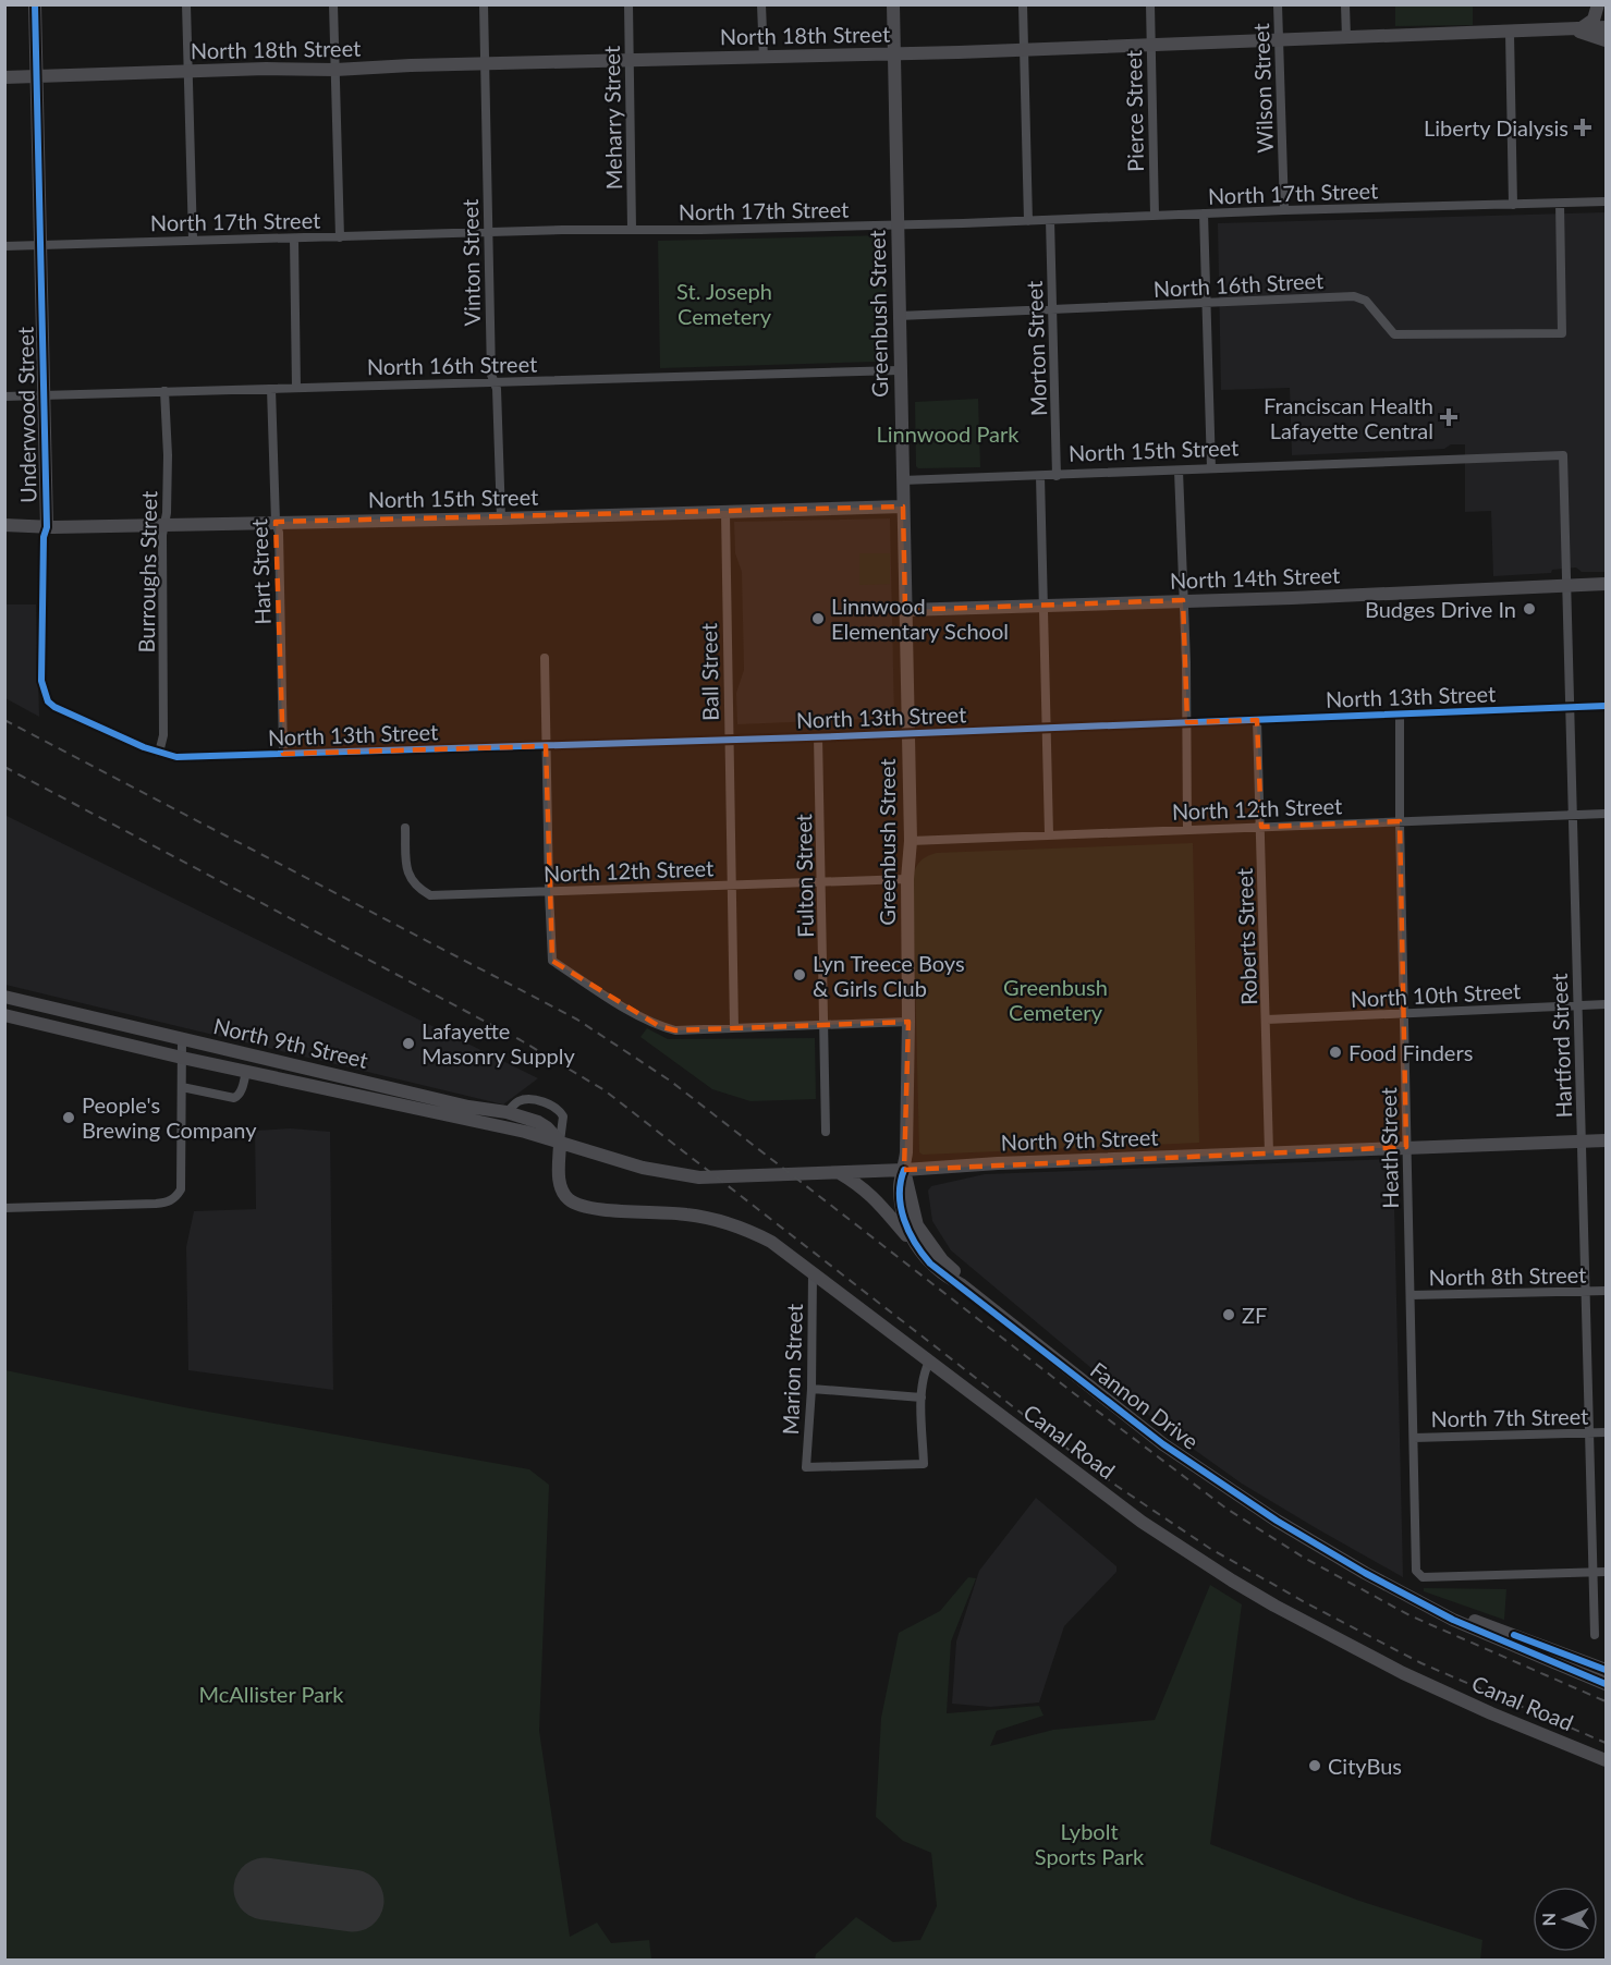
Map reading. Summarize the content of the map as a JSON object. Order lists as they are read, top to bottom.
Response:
{
  "streets": {
    "main road": [
      "North 18th Street",
      "Greenbush Street",
      "Underwood Street",
      "North 15th Street",
      "North 14th Street",
      "North 9th Street",
      "Fannon Drive",
      "Canal Road"
    ],
    "street": [
      "Wilson Street",
      "Pierce Street",
      "Meharry Street",
      "North 17th Street",
      "Vinton Street",
      "North 16th Street",
      "Morton Street",
      "Burroughs Street",
      "Hart Street",
      "Ball Street",
      "North 13th Street",
      "North 12th Street",
      "Fulton Street",
      "Roberts Street",
      "North 10th Street",
      "Hartford Street",
      "Heath Street",
      "North 8th Street",
      "Marion Street",
      "North 7th Street"
    ]
  },
  "crossings": [
    ["North 18th Street", "Wilson Street"],
    ["North 18th Street", "Pierce Street"],
    ["North 18th Street", "Meharry Street"],
    ["North 18th Street", "Vinton Street"],
    ["North 18th Street", "Greenbush Street"],
    ["North 18th Street", "Underwood Street"],
    ["Wilson Street", "North 17th Street"],
    ["Pierce Street", "North 17th Street"],
    ["Meharry Street", "North 17th Street"],
    ["North 17th Street", "Vinton Street"],
    ["North 17th Street", "North 16th Street"],
    ["North 17th Street", "Greenbush Street"],
    ["North 17th Street", "Morton Street"],
    ["North 17th Street", "Underwood Street"],
    ["Vinton Street", "North 16th Street"],
    ["Vinton Street", "North 15th Street"],
    ["North 16th Street", "Greenbush Street"],
    ["North 16th Street", "Morton Street"],
    ["North 16th Street", "Underwood Street"],
    ["North 16th Street", "Burroughs Street"],
    ["North 16th Street", "Hart Street"],
    ["Greenbush Street", "North 15th Street"],
    ["Greenbush Street", "North 14th Street"],
    ["Greenbush Street", "North 13th Street"],
    ["Greenbush Street", "North 12th Street"],
    ["Greenbush Street", "North 9th Street"],
    ["Greenbush Street", "Fannon Drive"],
    ["Morton Street", "North 15th Street"],
    ["Underwood Street", "North 15th Street"],
    ["Underwood Street", "Burroughs Street"],
    ["Underwood Street", "North 13th Street"],
    ["North 15th Street", "Burroughs Street"],
    ["North 15th Street", "Hart Street"],
    ["North 15th Street", "Ball Street"],
    ["North 15th Street", "Hartford Street"],
    ["Burroughs Street", "North 13th Street"],
    ["Hart Street", "North 13th Street"],
    ["North 14th Street", "Hartford Street"],
    ["Ball Street", "North 13th Street"],
    ["Ball Street", "North 12th Street"],
    ["North 13th Street", "Fulton Street"],
    ["North 13th Street", "Roberts Street"],
    ["North 13th Street", "Hartford Street"],
    ["North 13th Street", "Heath Street"],
    ["North 12th Street", "Fulton Street"],
    ["North 12th Street", "Roberts Street"],
    ["North 12th Street", "Hartford Street"],
    ["North 12th Street", "Heath Street"],
    ["Roberts Street", "North 10th Street"],
    ["Roberts Street", "North 9th Street"],
    ["North 10th Street", "Hartford Street"],
    ["North 10th Street", "Heath Street"],
    ["North 9th Street", "Hartford Street"],
    ["North 9th Street", "Heath Street"],
    ["North 9th Street", "Fannon Drive"],
    ["North 9th Street", "Canal Road"],
    ["Hartford Street", "Heath Street"],
    ["Hartford Street", "North 8th Street"],
    ["Hartford Street", "North 7th Street"],
    ["Heath Street", "North 8th Street"],
    ["Heath Street", "North 7th Street"],
    ["Marion Street", "Canal Road"]
  ],
  "parks": [
    "St. Joseph Cemetery",
    "Linnwood Park",
    "Greenbush Cemetery",
    "McAllister Park",
    "Lybolt Sports Park"
  ],
  "places": {
    "health": ["Liberty Dialysis", "Franciscan Health Lafayette Central"],
    "other": [
      "Budges Drive In",
      "Linnwood Elementary School",
      "Lyn Treece Boys & Girls Club",
      "Lafayette Masonry Supply",
      "Food Finders",
      "People's Brewing Company",
      "ZF",
      "CityBus"
    ]
  },
  "north": "left"
}
